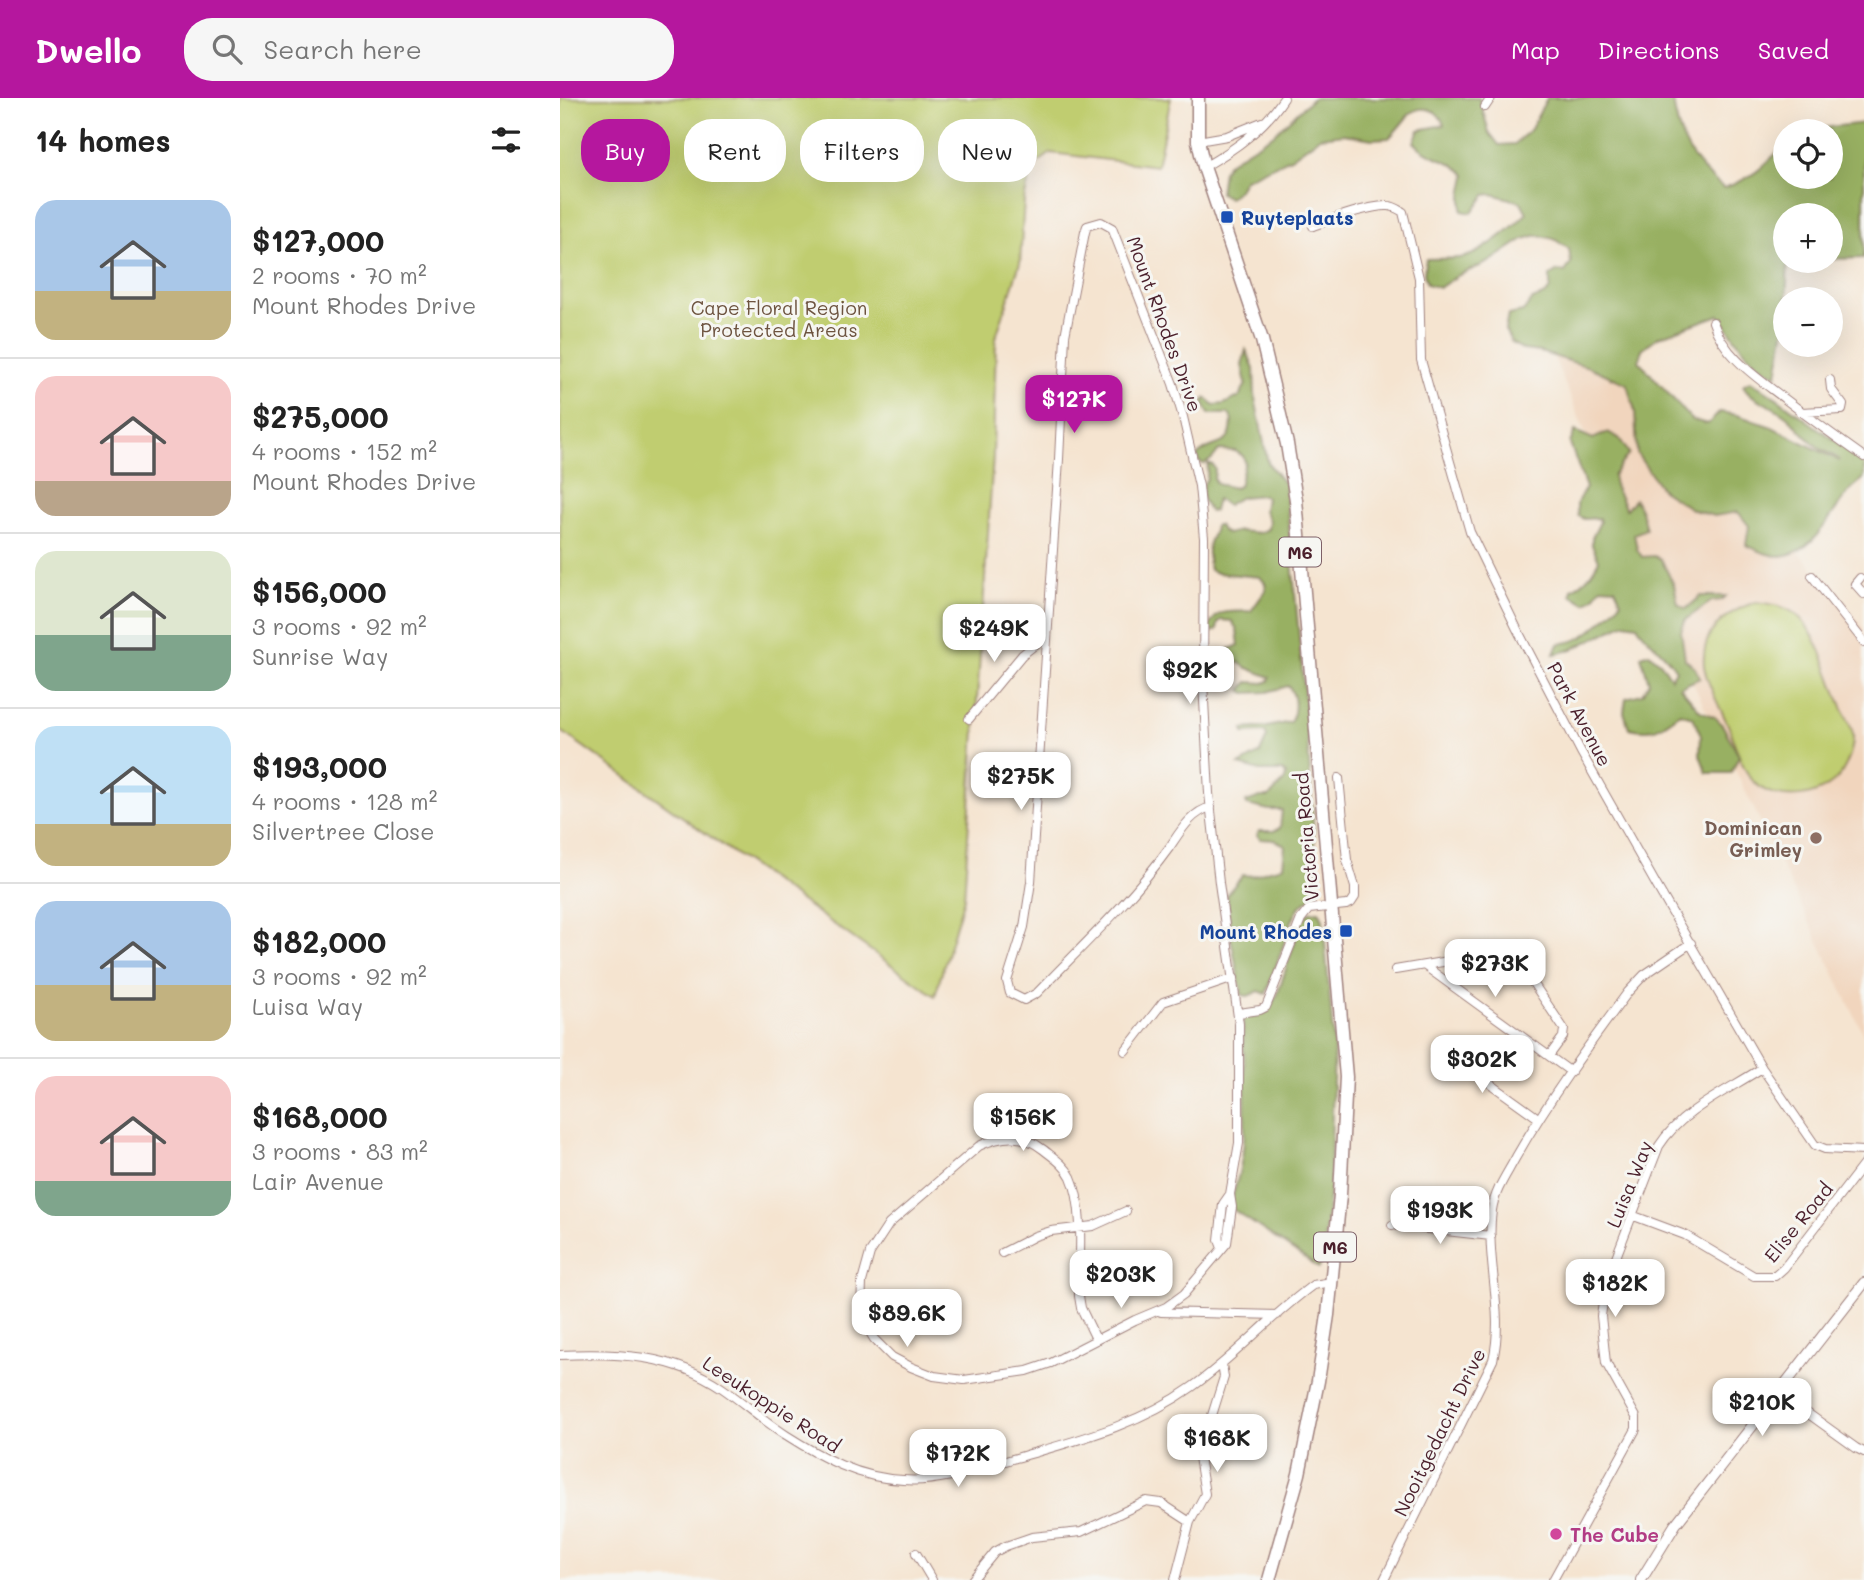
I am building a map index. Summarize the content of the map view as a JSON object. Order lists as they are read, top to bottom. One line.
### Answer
{"streets":{"main road":["M6","Victoria Road"],"street":["Mount Rhodes Drive","Park Avenue","Luisa Way","Elise Road","Leeukoppie Road","Nooitgedacht Drive"]},"crossings":[["Park Avenue","Luisa Way"],["Park Avenue","Nooitgedacht Drive"],["Victoria Road","Leeukoppie Road"],["Luisa Way","Elise Road"]],"parks":["Cape Floral Region Protected Areas"],"places":{"transit":["Ruyteplaats","Mount Rhodes"],"other":["Dominican Grimley","The Cube"]},"page":{"header":"Dwello","search":"Search here","nav":["Map","Directions","Saved"],"heading":"14 homes","map_buttons":["+","−"],"chip":["Buy","Rent","Filters","New"],"list":[{"name":"$127,000","note":"2 rooms · 70 m² · Mount Rhodes Drive"},{"name":"$275,000","note":"4 rooms · 152 m² · Mount Rhodes Drive"},{"name":"$156,000","note":"3 rooms · 92 m² · Sunrise Way"},{"name":"$193,000","note":"4 rooms · 128 m² · Silvertree Close"},{"name":"$182,000","note":"3 rooms · 92 m² · Luisa Way"},{"name":"$168,000","note":"3 rooms · 83 m² · Lair Avenue"}],"price":["$127K","$249K","$92K","$275K","$273K","$302K","$156K","$193K","$203K","$182K","$89.6K","$210K","$168K","$172K"]}}
